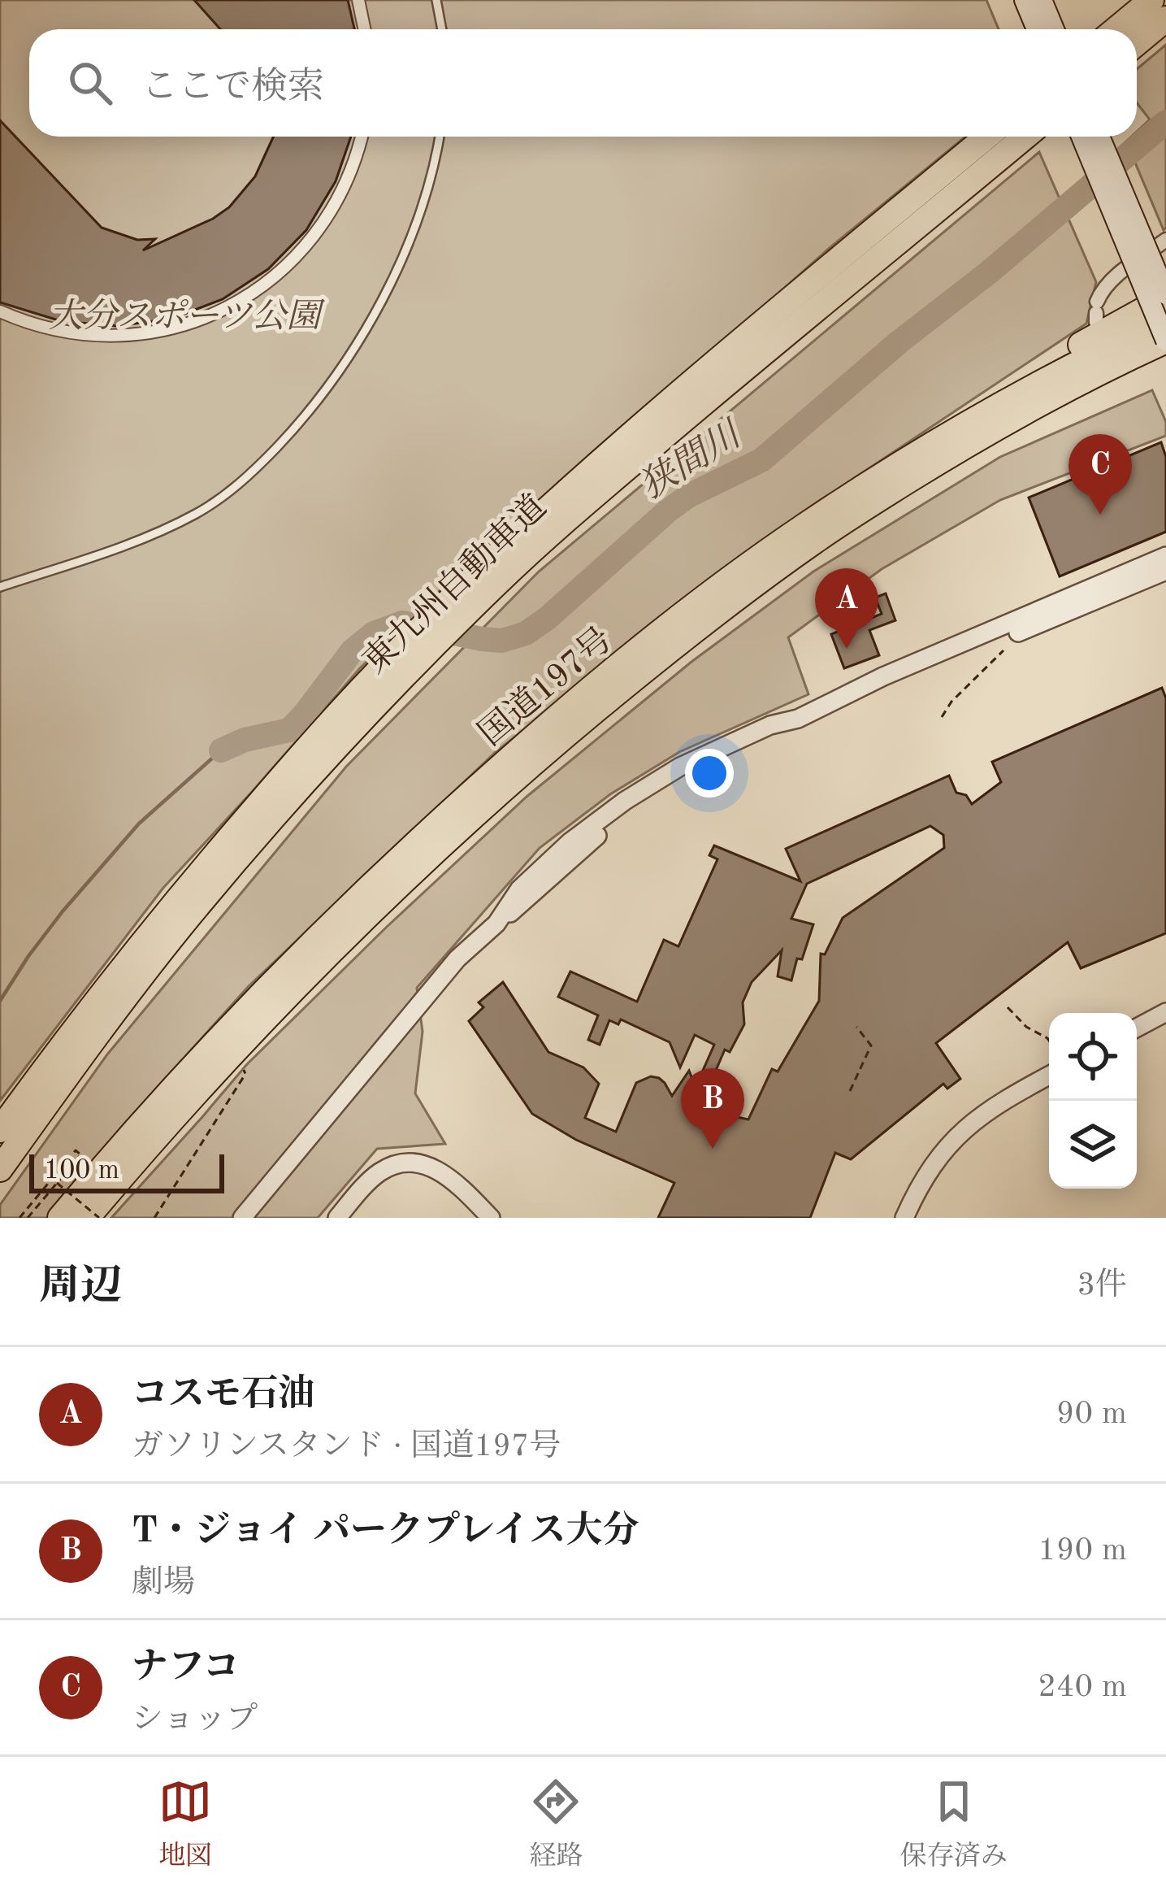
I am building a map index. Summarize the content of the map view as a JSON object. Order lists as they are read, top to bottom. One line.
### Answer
{"streets":{"highway":["東九州自動車道","国道197号"]},"water":["狭間川"],"parks":["大分スポーツ公園"],"scale_bar":"100 m","page":{"search":"ここで検索","pins":["C","A","B"],"scale":"100 m","heading":["周辺","3件"],"list":[{"mark":"A","name":"コスモ石油","note":"ガソリンスタンド · 国道197号","value":"90 m"},{"mark":"B","name":"T・ジョイ パークプレイス大分","note":"劇場","value":"190 m"},{"mark":"C","name":"ナフコ","note":"ショップ","value":"240 m"}],"nav":["地図","経路","保存済み"]}}
